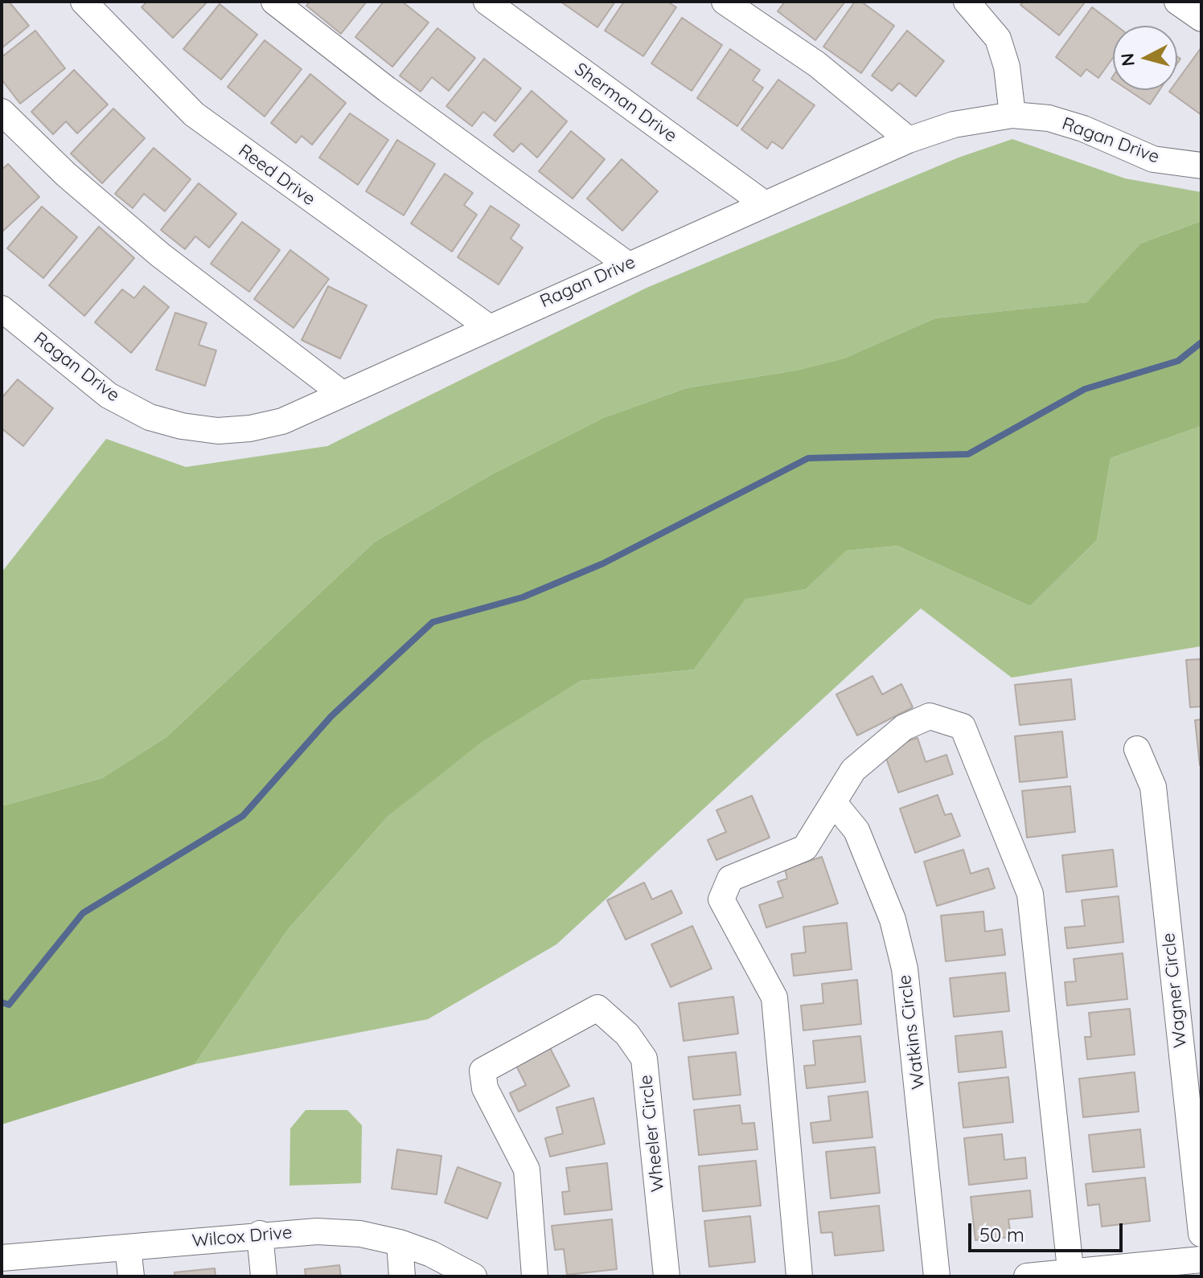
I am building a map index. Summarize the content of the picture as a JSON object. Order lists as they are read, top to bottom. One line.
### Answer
{"streets":{"street":["Sherman Drive","Ragan Drive","Reed Drive","Wagner Circle","Watkins Circle","Wheeler Circle","Wilcox Drive"]},"crossings":[["Sherman Drive","Ragan Drive"],["Ragan Drive","Reed Drive"]],"scale_bar":"50 m","north":"left"}
